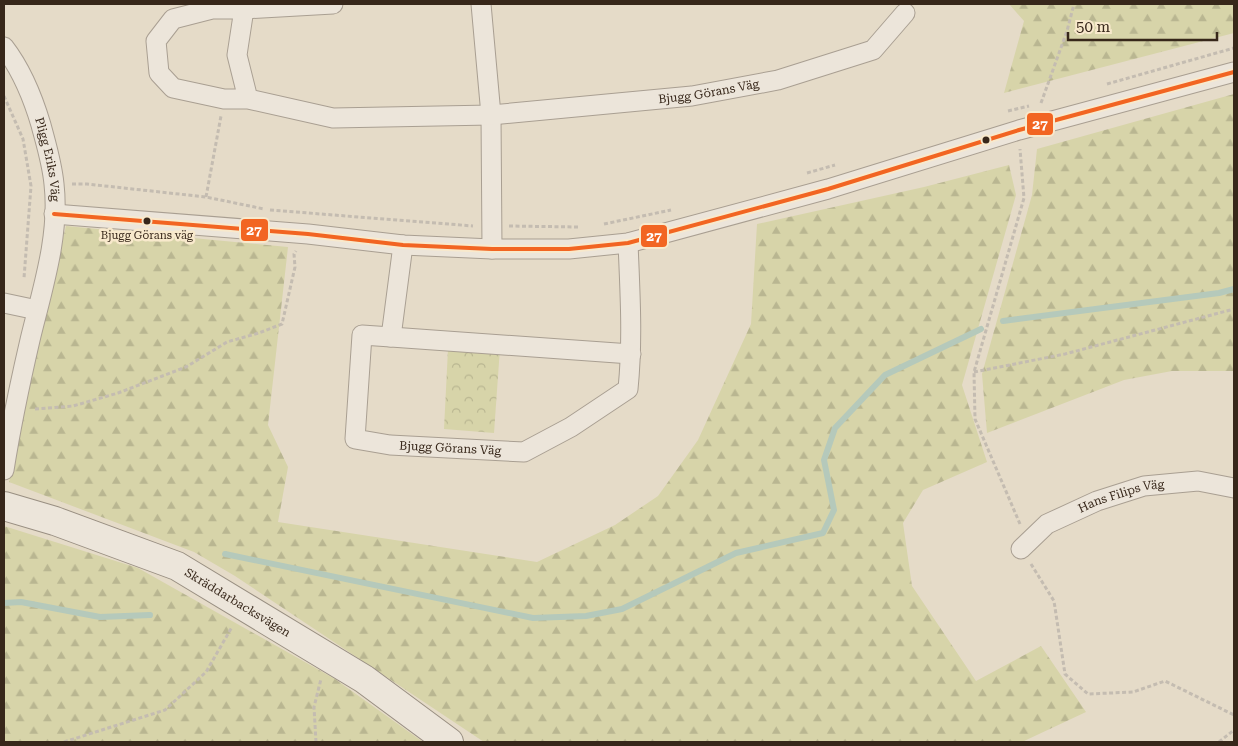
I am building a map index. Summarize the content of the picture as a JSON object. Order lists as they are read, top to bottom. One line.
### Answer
{"streets":{"street":["Bjugg Görans Väg","Pligg Eriks Väg","Hans Filips Väg","Skräddarbacksvägen"]},"places":["Bjugg Görans väg"],"lines":["transit line 27"],"scale_bar":"50 m"}
